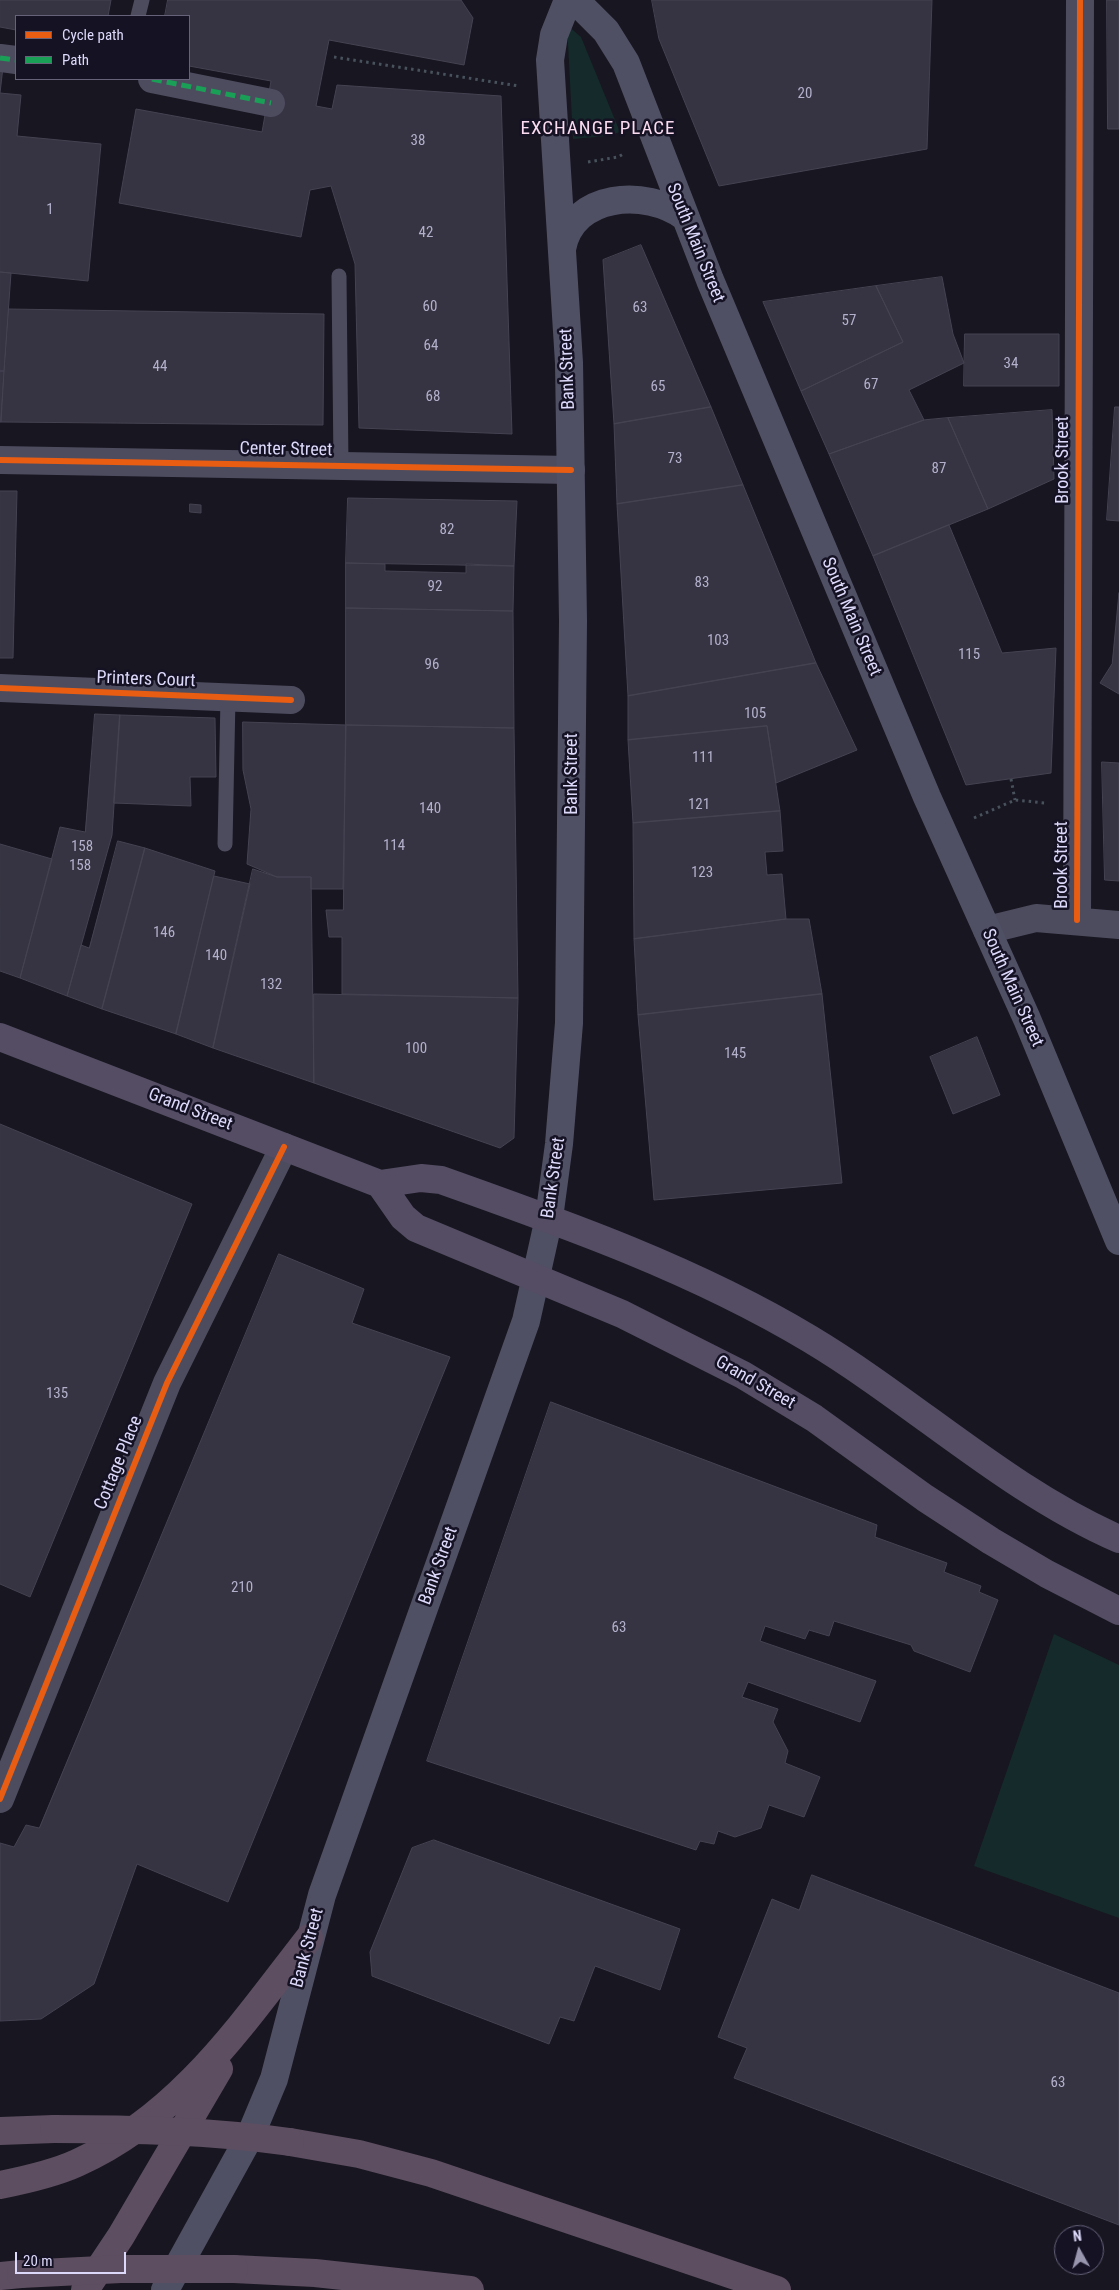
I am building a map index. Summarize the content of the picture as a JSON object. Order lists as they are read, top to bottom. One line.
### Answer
{"streets":{"main road":["South Main Street","Bank Street","Grand Street"],"street":["Center Street","Brook Street","Printers Court","Cottage Place"]},"crossings":[["Bank Street","Center Street"],["Bank Street","Grand Street"],["Grand Street","Cottage Place"]],"districts":["EXCHANGE PLACE"],"house_numbers":["20","38","1","42","60","63","57","64","34","44","67","65","68","73","87","82","83","92","103","115","96","105","111","121","140","114","158","158","123","146","140","132","100","145","135","210","63","63"],"legend":["Cycle path","Path"],"scale_bar":"20 m","north":"top"}
